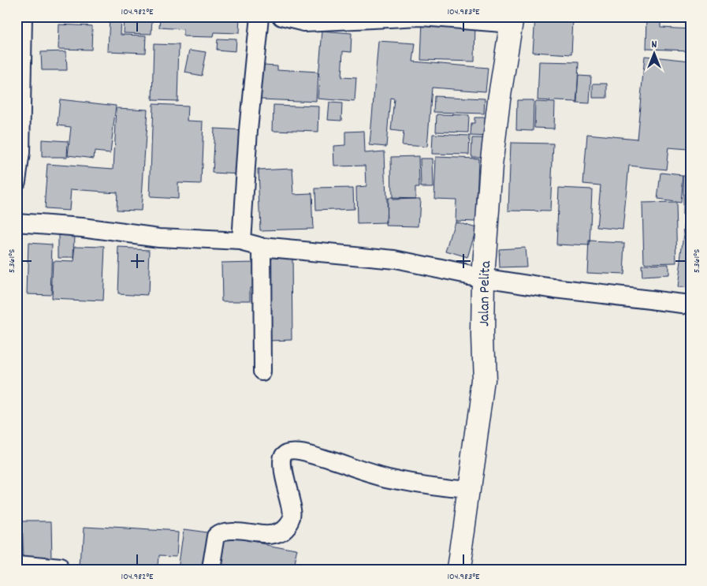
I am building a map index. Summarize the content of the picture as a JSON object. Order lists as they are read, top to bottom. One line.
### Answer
{"streets":{"street":["Jalan Pelita"]},"north":"top","coordinates":["104.982°E","104.983°E","5.361°S"]}
